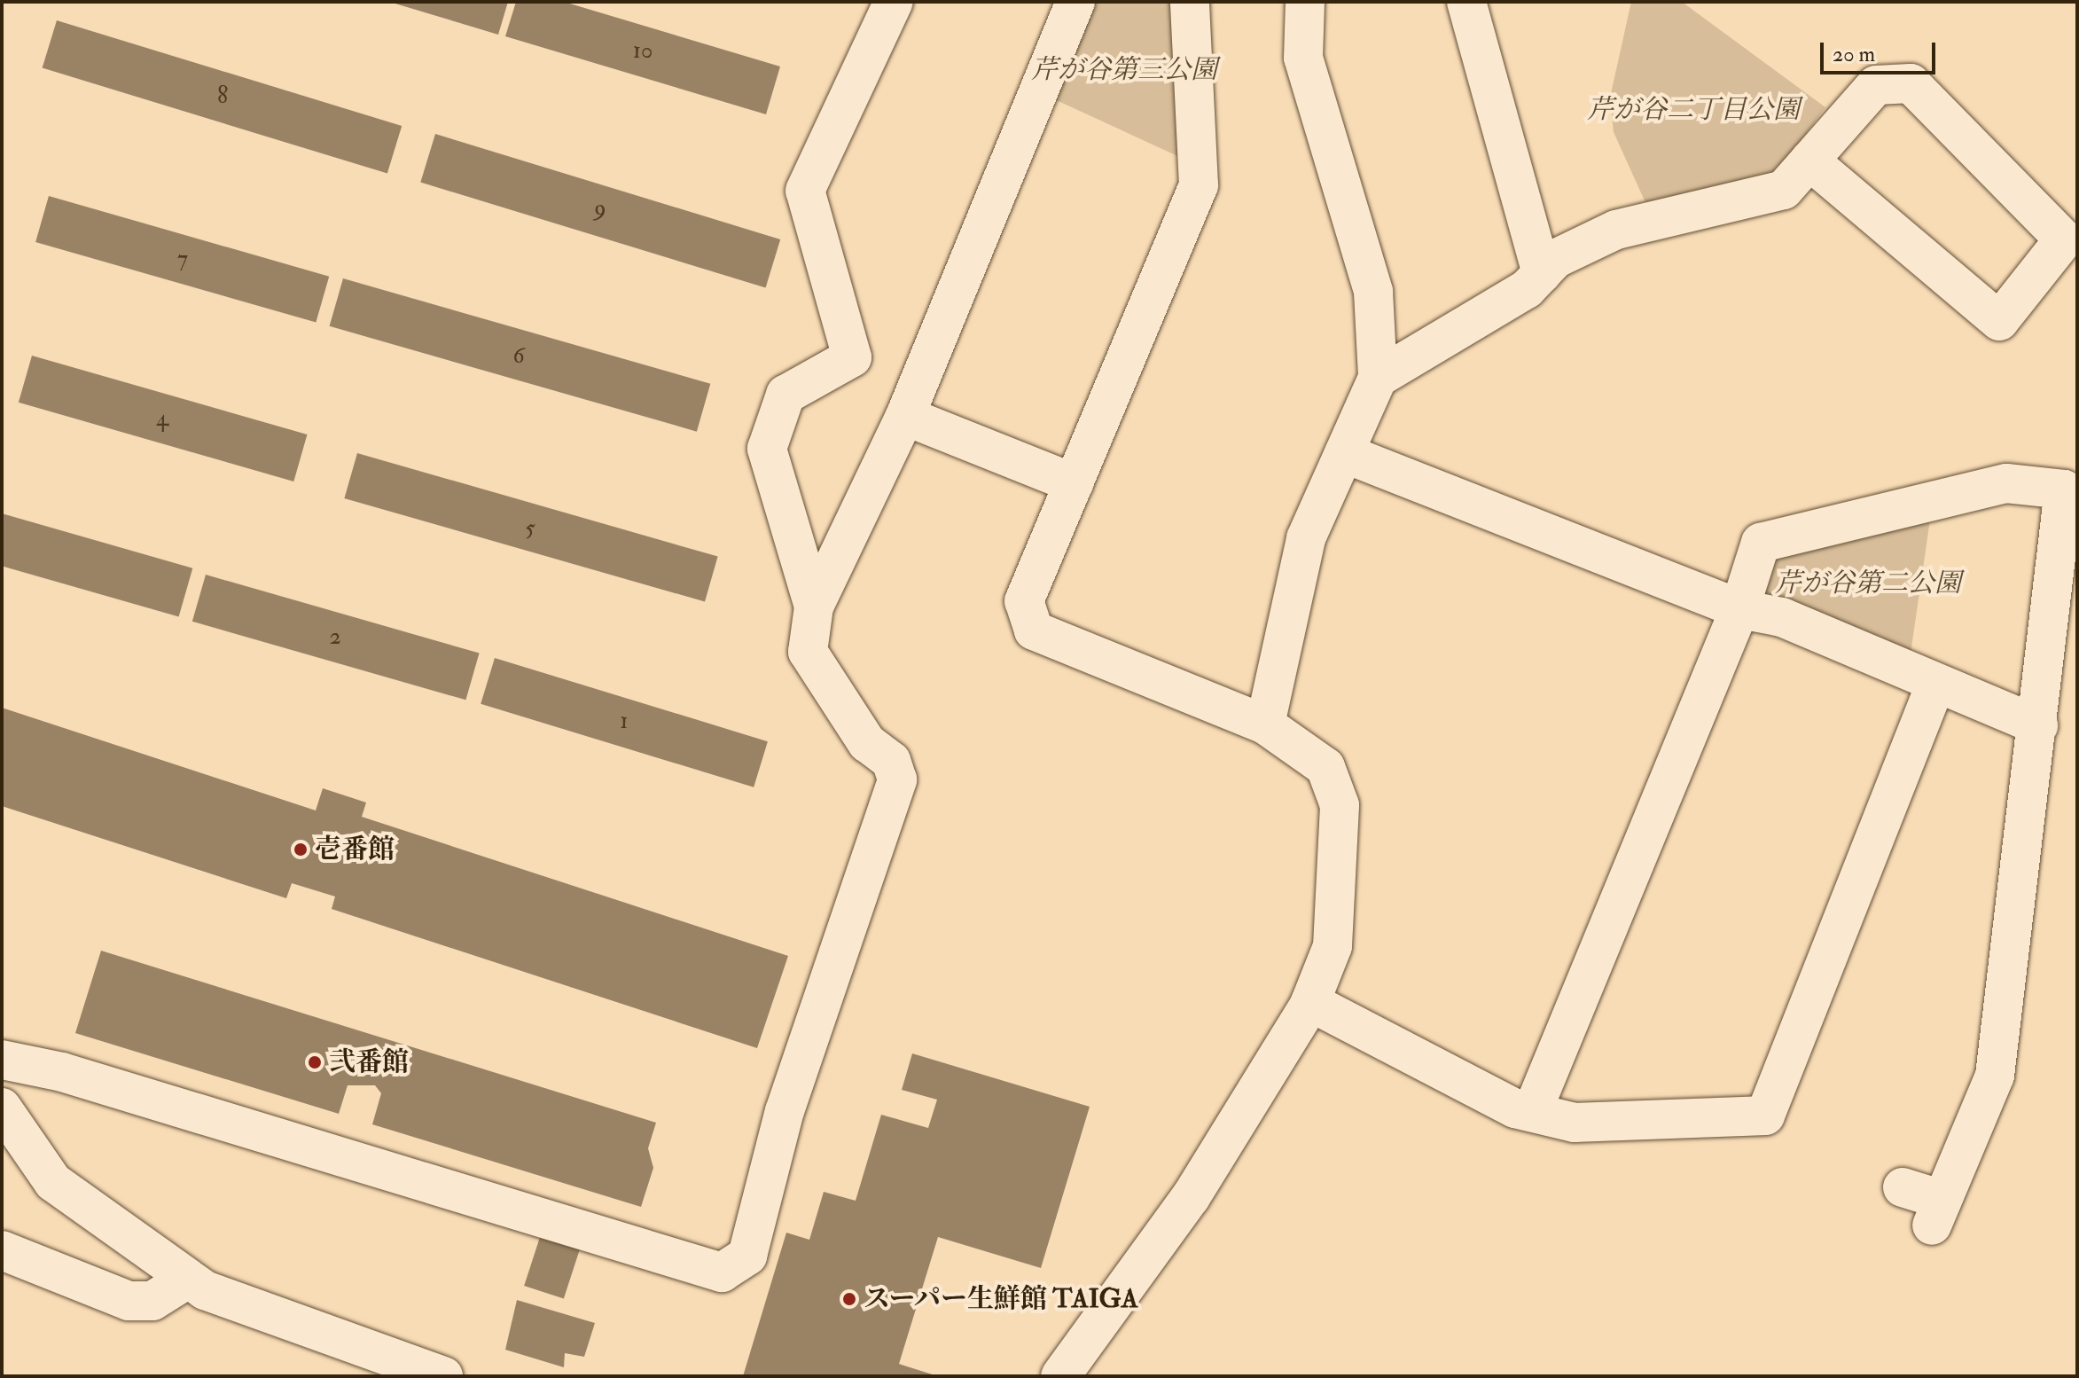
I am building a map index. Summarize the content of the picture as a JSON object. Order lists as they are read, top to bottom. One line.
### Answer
{"parks":["芹が谷第三公園","芹が谷二丁目公園","芹が谷第二公園"],"places":["壱番館","弐番館","スーパー生鮮館 TAIGA"],"house_numbers":["10","8","9","7","6","4","5","2","1"],"scale_bar":"20 m"}
